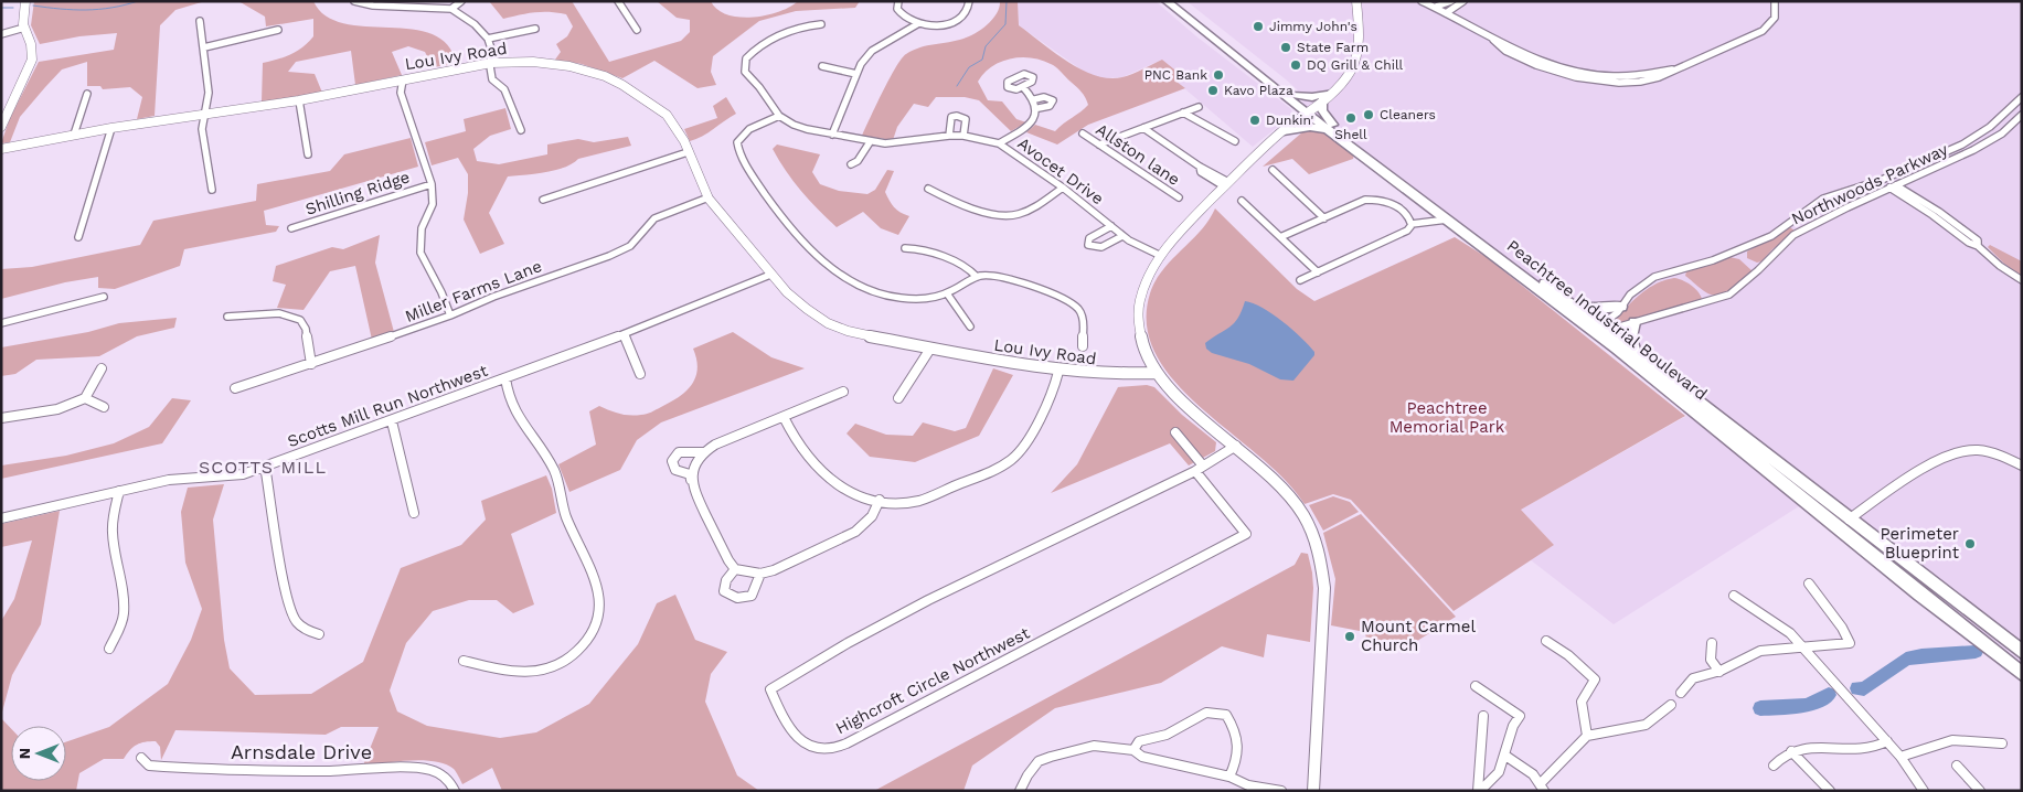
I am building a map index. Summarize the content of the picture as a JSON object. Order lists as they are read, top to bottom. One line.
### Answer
{"streets":{"highway":["Peachtree Industrial Boulevard"],"street":["Lou Ivy Road","Allston lane","Avocet Drive","Northwoods Parkway","Shilling Ridge","Miller Farms Lane","Scotts Mill Run Northwest","Highcroft Circle Northwest","Arnsdale Drive"]},"crossings":[["Lou Ivy Road","Miller Farms Lane"],["Lou Ivy Road","Scotts Mill Run Northwest"]],"districts":["SCOTTS MILL"],"parks":["Peachtree Memorial Park"],"places":["Jimmy John's","State Farm","DQ Grill & Chill","PNC Bank","Kavo Plaza","Cleaners","Shell","Dunkin'","Perimeter Blueprint","Mount Carmel Church"],"north":"left"}
